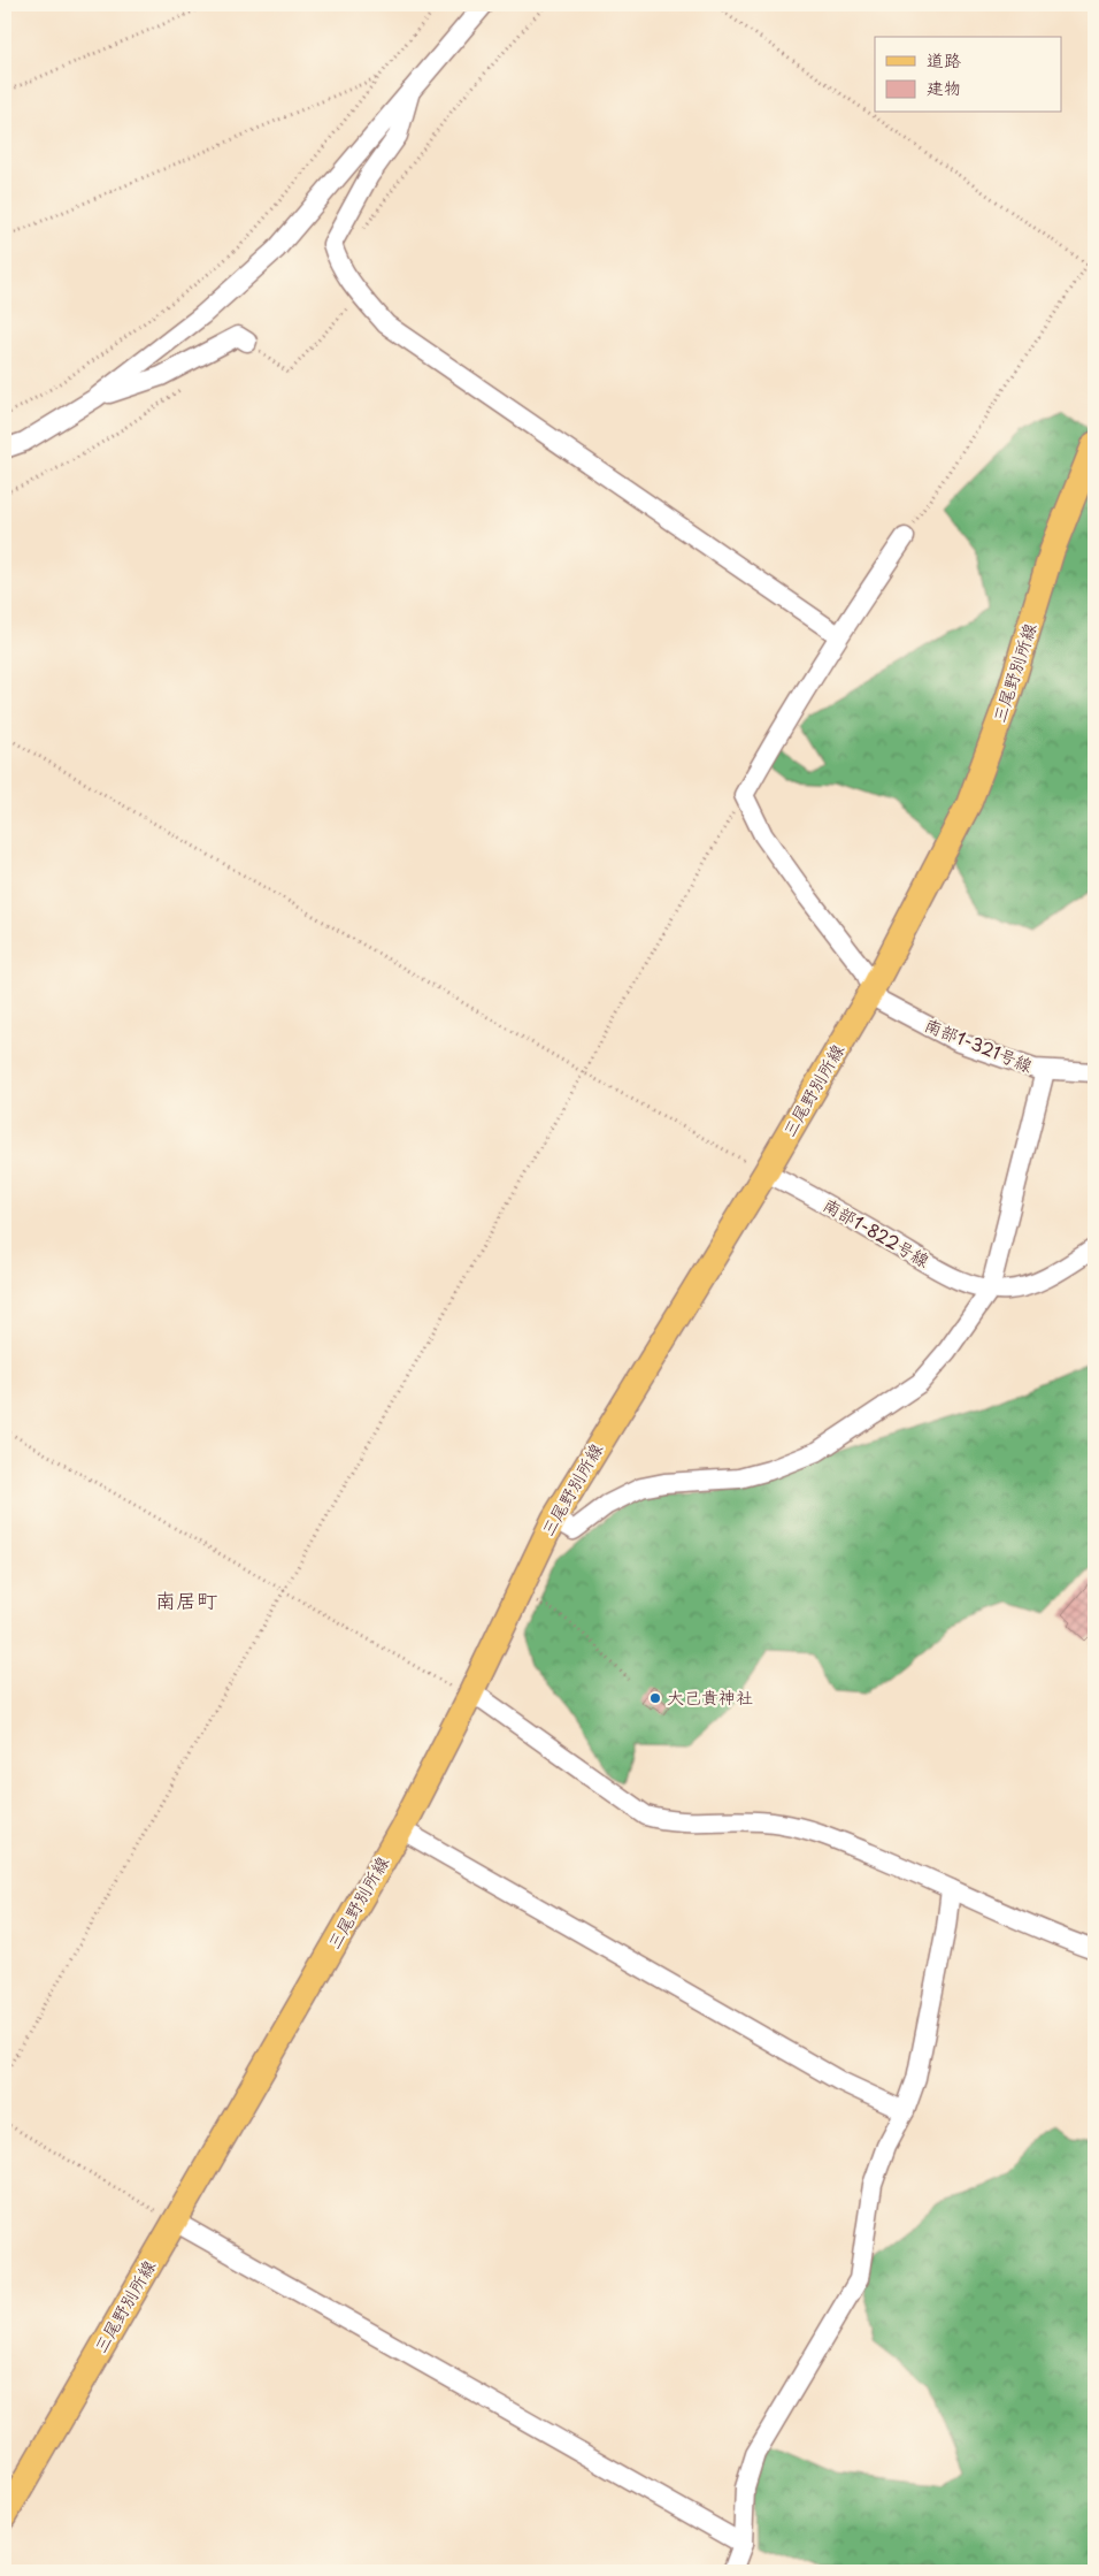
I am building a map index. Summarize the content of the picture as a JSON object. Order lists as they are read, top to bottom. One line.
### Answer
{"streets":{"main road":["三尾野別所線"],"street":["南部1-321号線","南部1-822号線"]},"crossings":[["三尾野別所線","南部1-321号線"],["三尾野別所線","南部1-822号線"]],"districts":["南居町"],"places":["大己貴神社"],"legend":["道路","建物"]}
